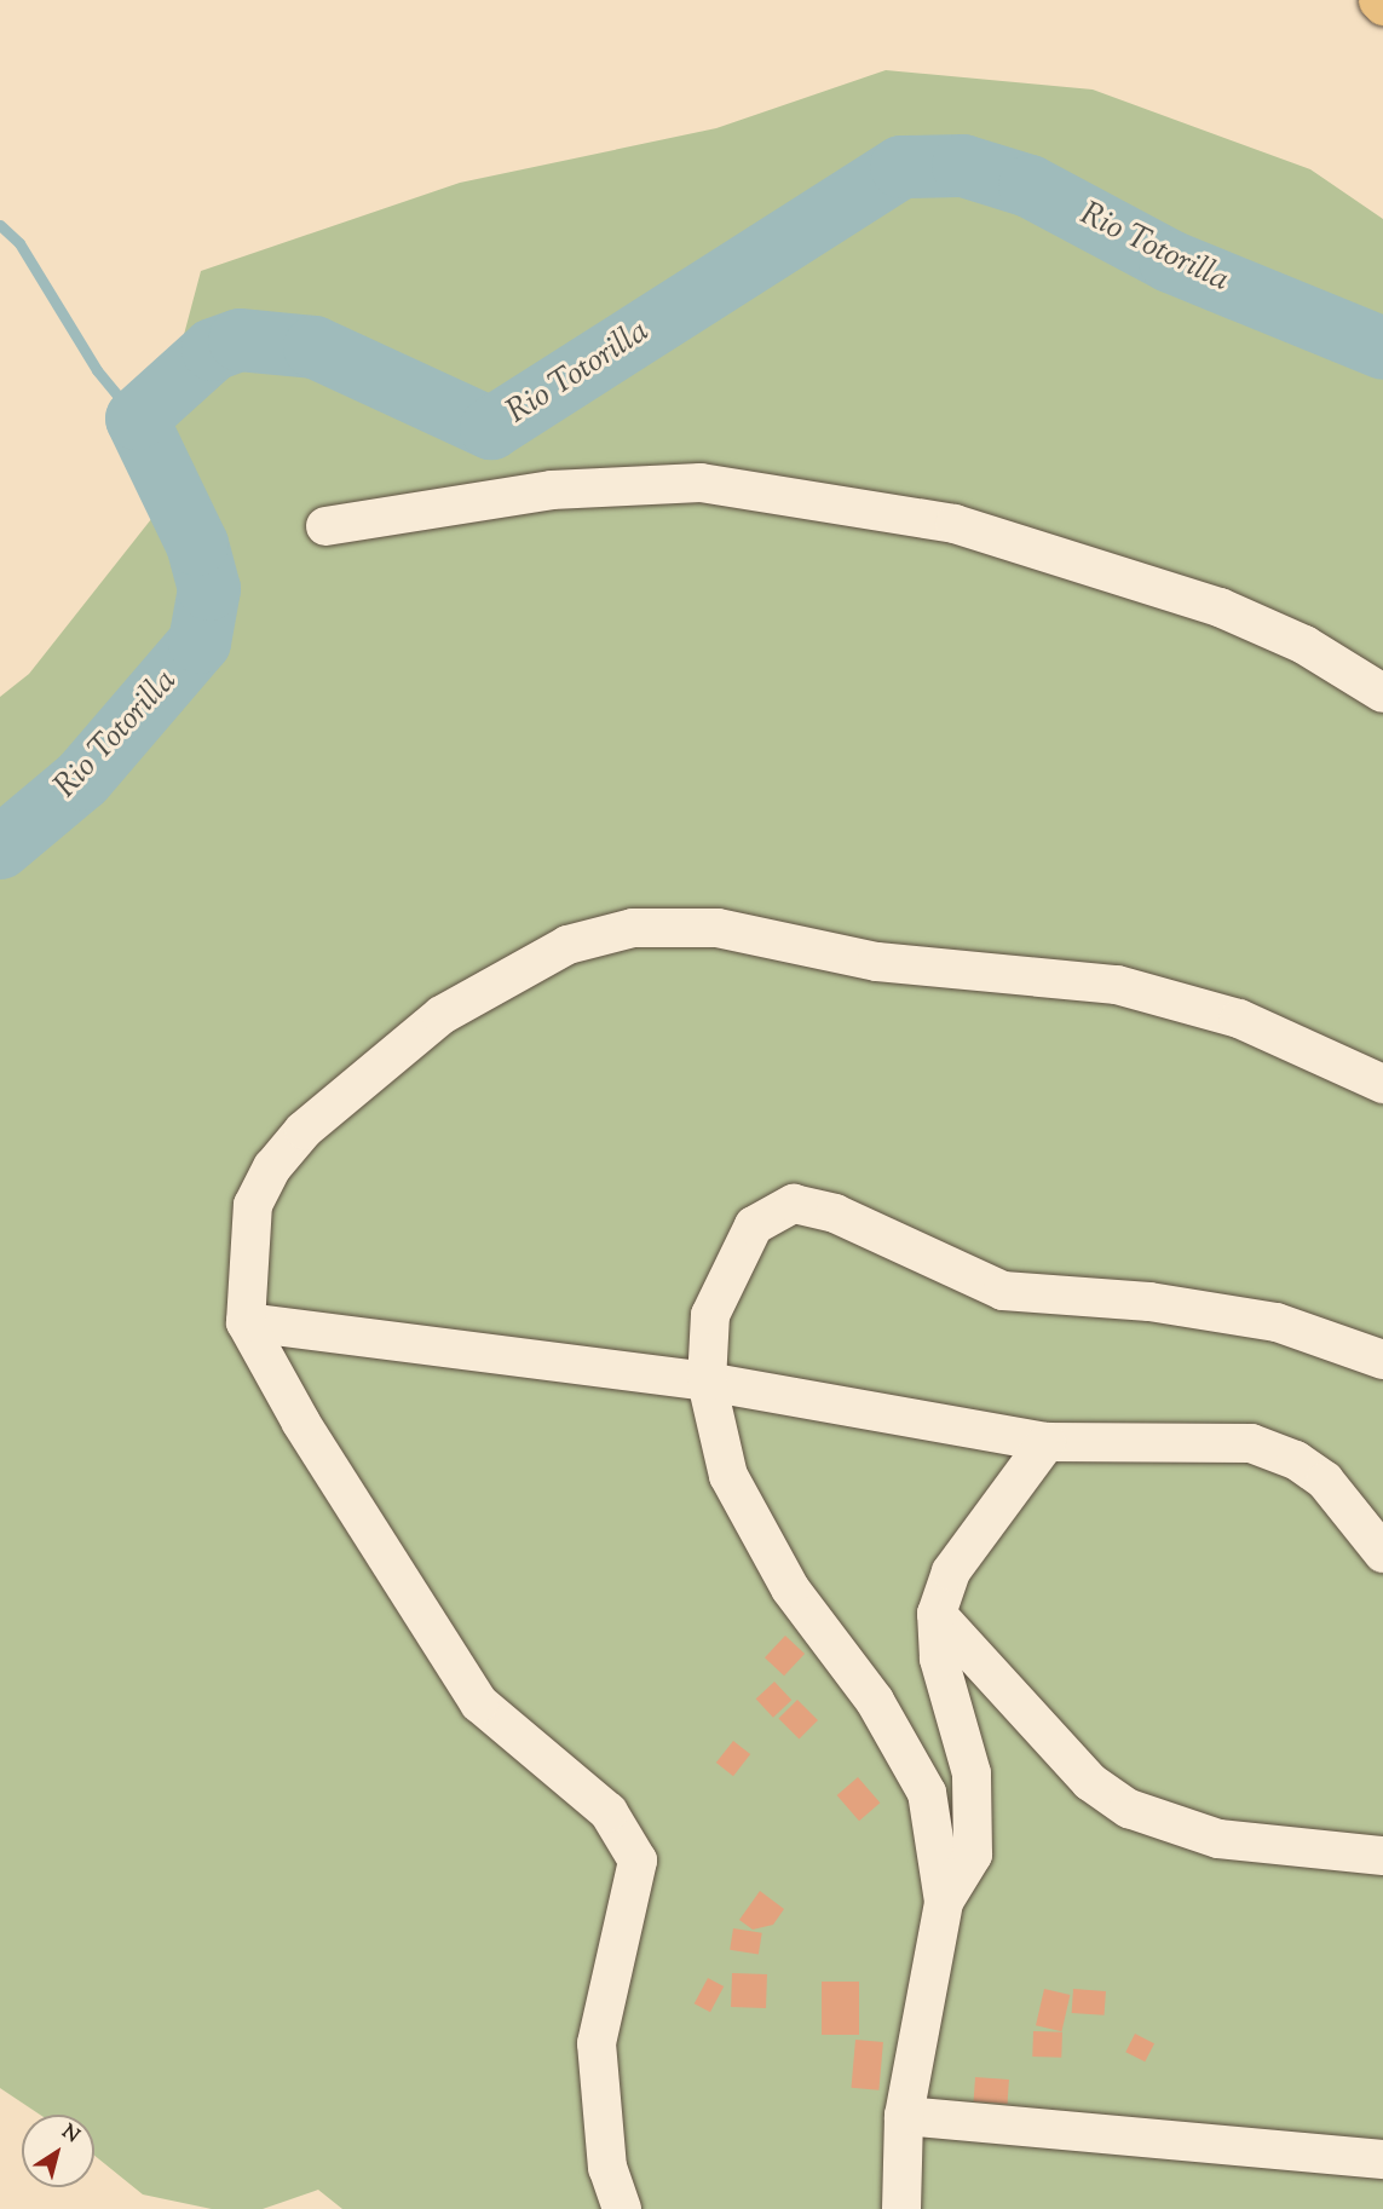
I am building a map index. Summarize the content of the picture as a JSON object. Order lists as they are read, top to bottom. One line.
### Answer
{"water":["Rio Totorilla"],"north":"top right"}
